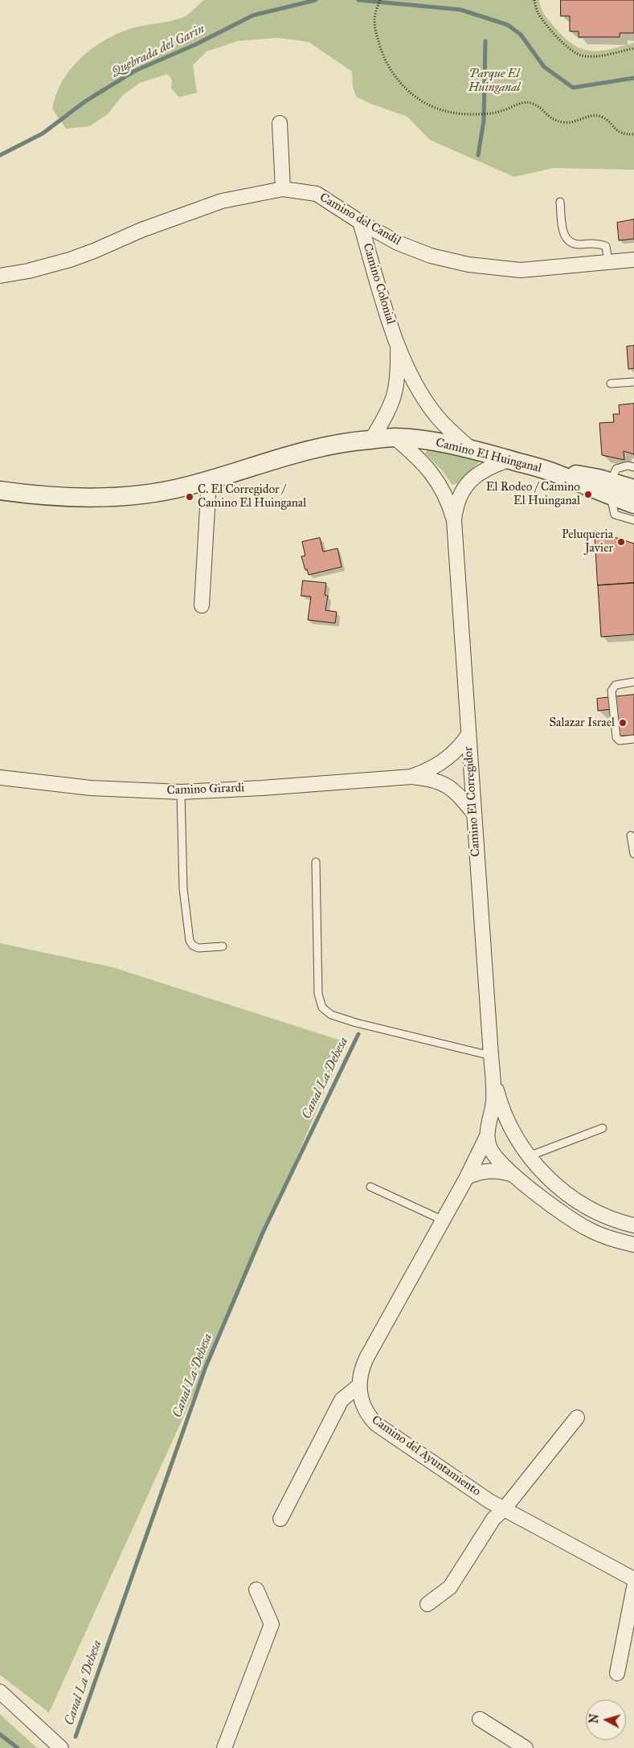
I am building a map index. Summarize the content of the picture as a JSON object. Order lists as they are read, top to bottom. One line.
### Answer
{"streets":{"street":["Camino del Candil","Camino Colonial","Camino El Huinganal","Camino Girardi","Camino El Corregidor","Camino del Ayuntamiento"]},"crossings":[["Camino del Candil","Camino Colonial"],["Camino Colonial","Camino El Huinganal"],["Camino El Huinganal","Camino El Corregidor"],["Camino Girardi","Camino El Corregidor"],["Camino El Corregidor","Camino del Ayuntamiento"]],"water":["Quebrada del Garin","Canal La Dehesa"],"parks":["Parque El Huinganal"],"places":["El Rodeo / Camino El Huinganal","C. El Corregidor / Camino El Huinganal","Peluqueria Javier","Salazar Israel"],"north":"left"}
